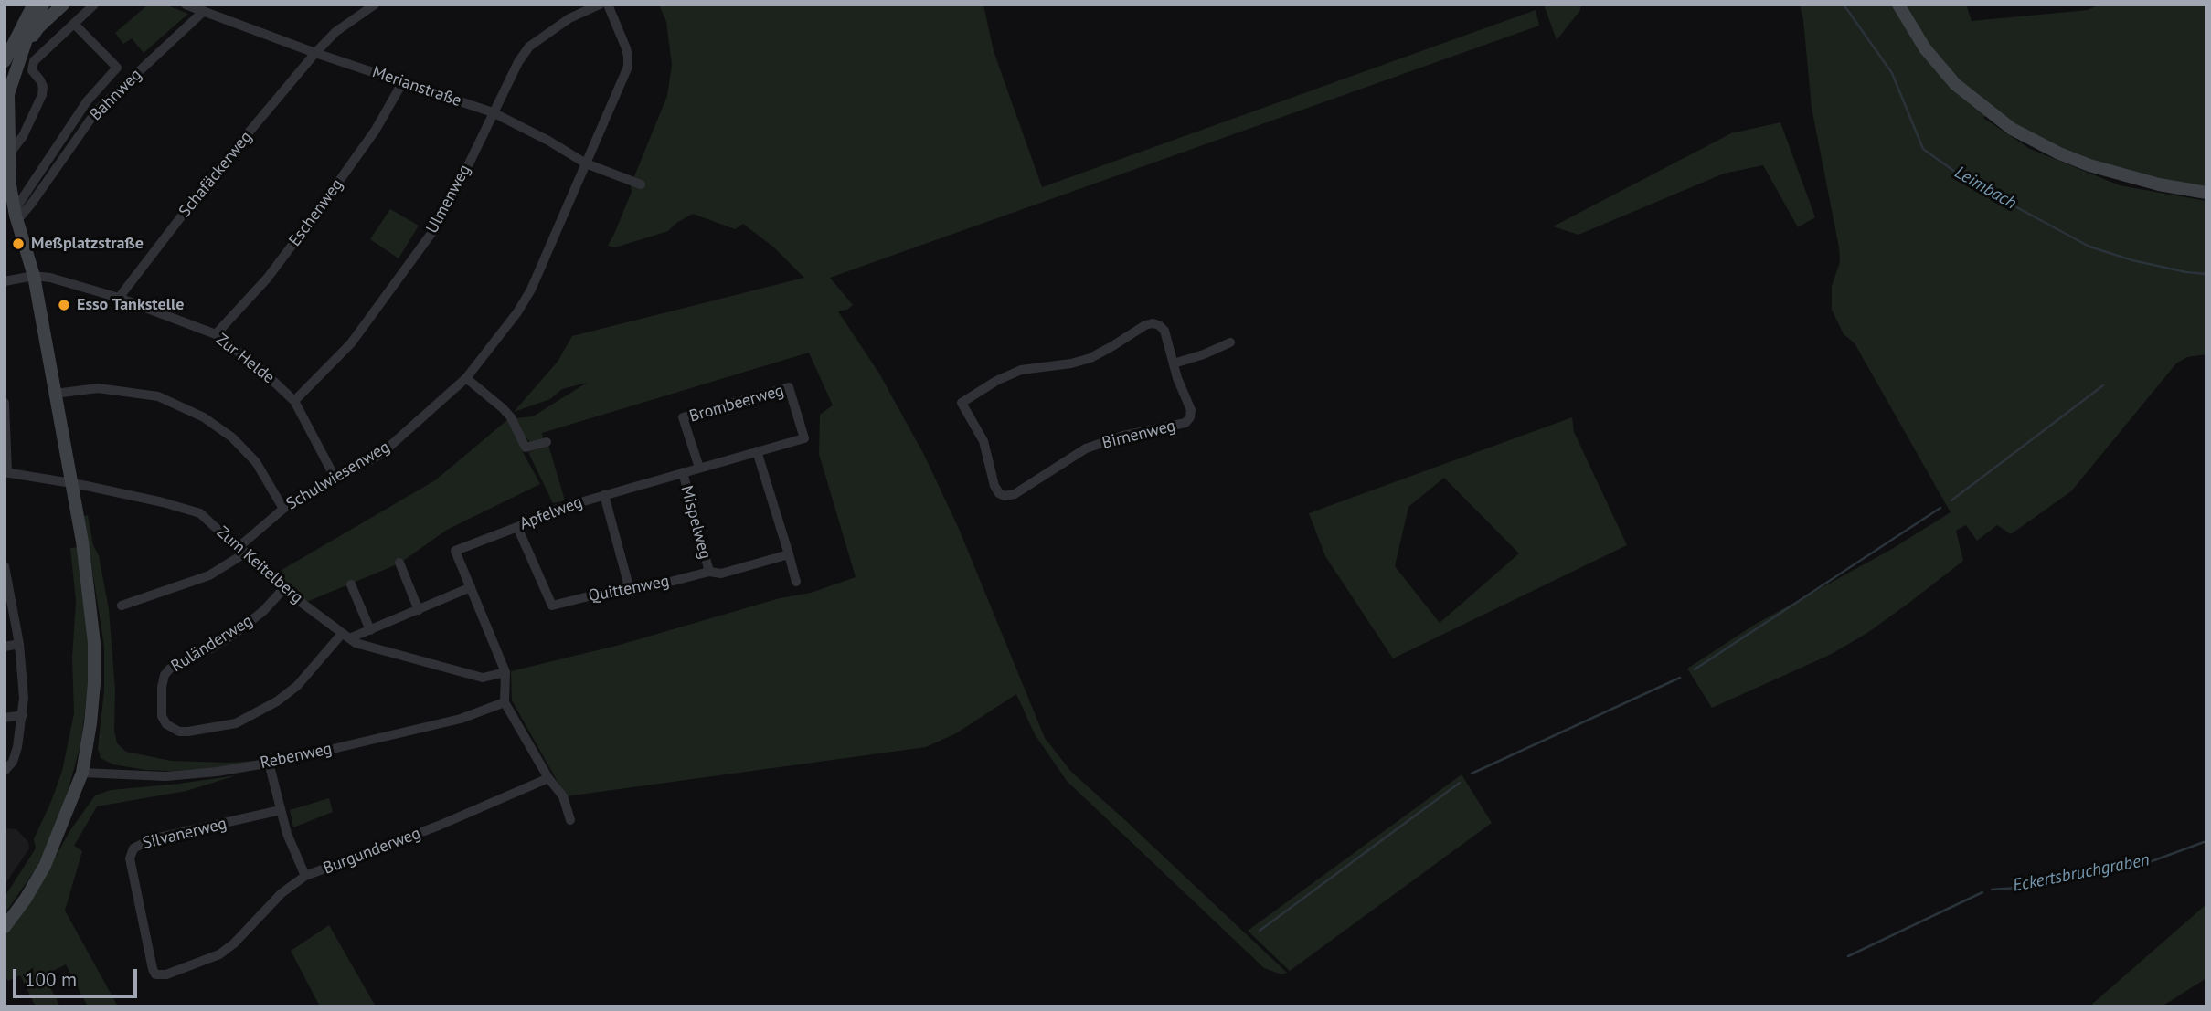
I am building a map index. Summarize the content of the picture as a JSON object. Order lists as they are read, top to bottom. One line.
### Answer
{"streets":{"street":["Merianstraße","Bahnweg","Schafäckerweg","Ulmenweg","Eschenweg","Zur Helde","Brombeerweg","Birnenweg","Schulwiesenweg","Apfelweg","Mispelweg","Zum Keitelberg","Quittenweg","Ruländerweg","Rebenweg","Silvanerweg","Burgunderweg"]},"crossings":[["Merianstraße","Bahnweg"],["Merianstraße","Schafäckerweg"],["Merianstraße","Ulmenweg"],["Merianstraße","Eschenweg"],["Merianstraße","Schulwiesenweg"],["Schafäckerweg","Zur Helde"],["Ulmenweg","Zur Helde"],["Eschenweg","Zur Helde"],["Zur Helde","Schulwiesenweg"],["Brombeerweg","Apfelweg"],["Schulwiesenweg","Zum Keitelberg"],["Apfelweg","Mispelweg"],["Apfelweg","Zum Keitelberg"],["Apfelweg","Quittenweg"],["Apfelweg","Rebenweg"],["Mispelweg","Quittenweg"],["Zum Keitelberg","Ruländerweg"],["Rebenweg","Burgunderweg"],["Silvanerweg","Burgunderweg"]],"water":["Leimbach","Eckertsbruchgraben"],"places":["Meßplatzstraße","Esso Tankstelle"],"scale_bar":"100 m"}
